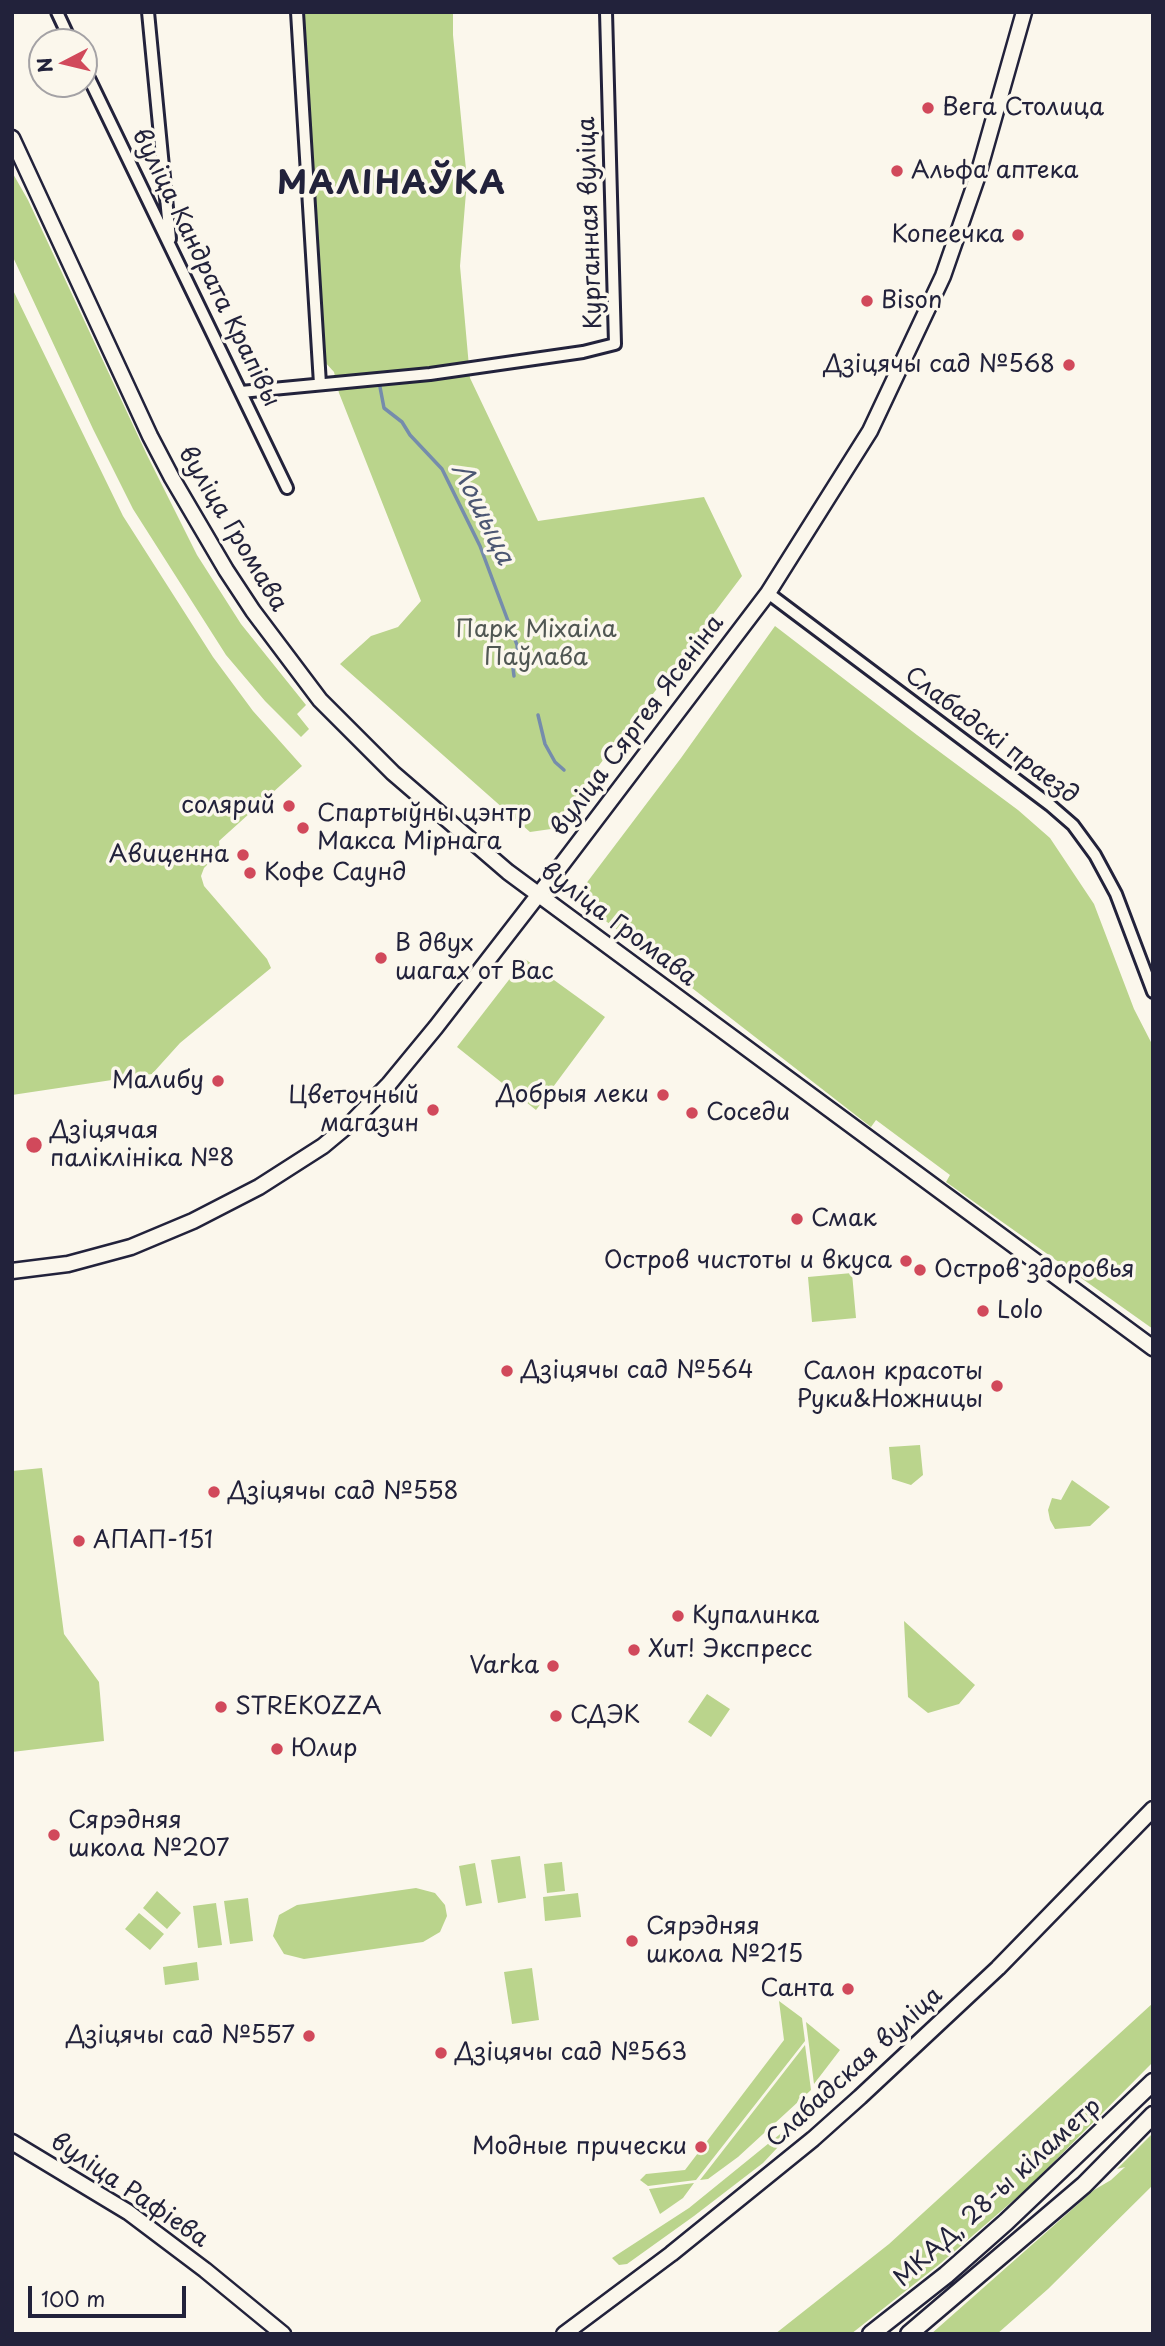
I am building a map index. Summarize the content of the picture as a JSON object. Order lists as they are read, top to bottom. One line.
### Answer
{"streets":{"highway":["МКАД, 28-ы кіламетр"],"main road":["вуліца Громава","вуліца Сяргея Ясеніна","Слабадская вуліца","вуліца Рафіева"],"street":["Курганная вуліца","вуліца Кандрата Крапівы","Слабадскі праезд"]},"crossings":[["Курганная вуліца","вуліца Кандрата Крапівы"],["вуліца Громава","вуліца Сяргея Ясеніна"],["вуліца Сяргея Ясеніна","Слабадскі праезд"]],"districts":["МАЛІНАЎКА"],"water":["Лошыца"],"parks":["Парк Міхаіла Паўлава"],"places":["Вега Столица","Альфа аптека","Копеечка","Bison","Дзіцячы сад №568","солярий","Спартыўны цэнтр Макса Мірнага","Авиценна","Кофе Саунд","В двух шагах от Вас","Малибу","Добрыя леки","Цветочный магазин","Соседи","Дзіцячая паліклініка №8","Смак","Остров чистоты и вкуса","Остров здоровья","Lolo","Дзіцячы сад №564","Салон красоты Руки&Ножницы","Дзіцячы сад №558","АПАП-151","Купалинка","Хит! Экспресс","Varka","STREKOZZA","СДЭК","Юлир","Сярэдняя школа №207","Сярэдняя школа №215","Санта","Дзіцячы сад №557","Дзіцячы сад №563","Модные прически"],"scale_bar":"100 m","north":"left"}
